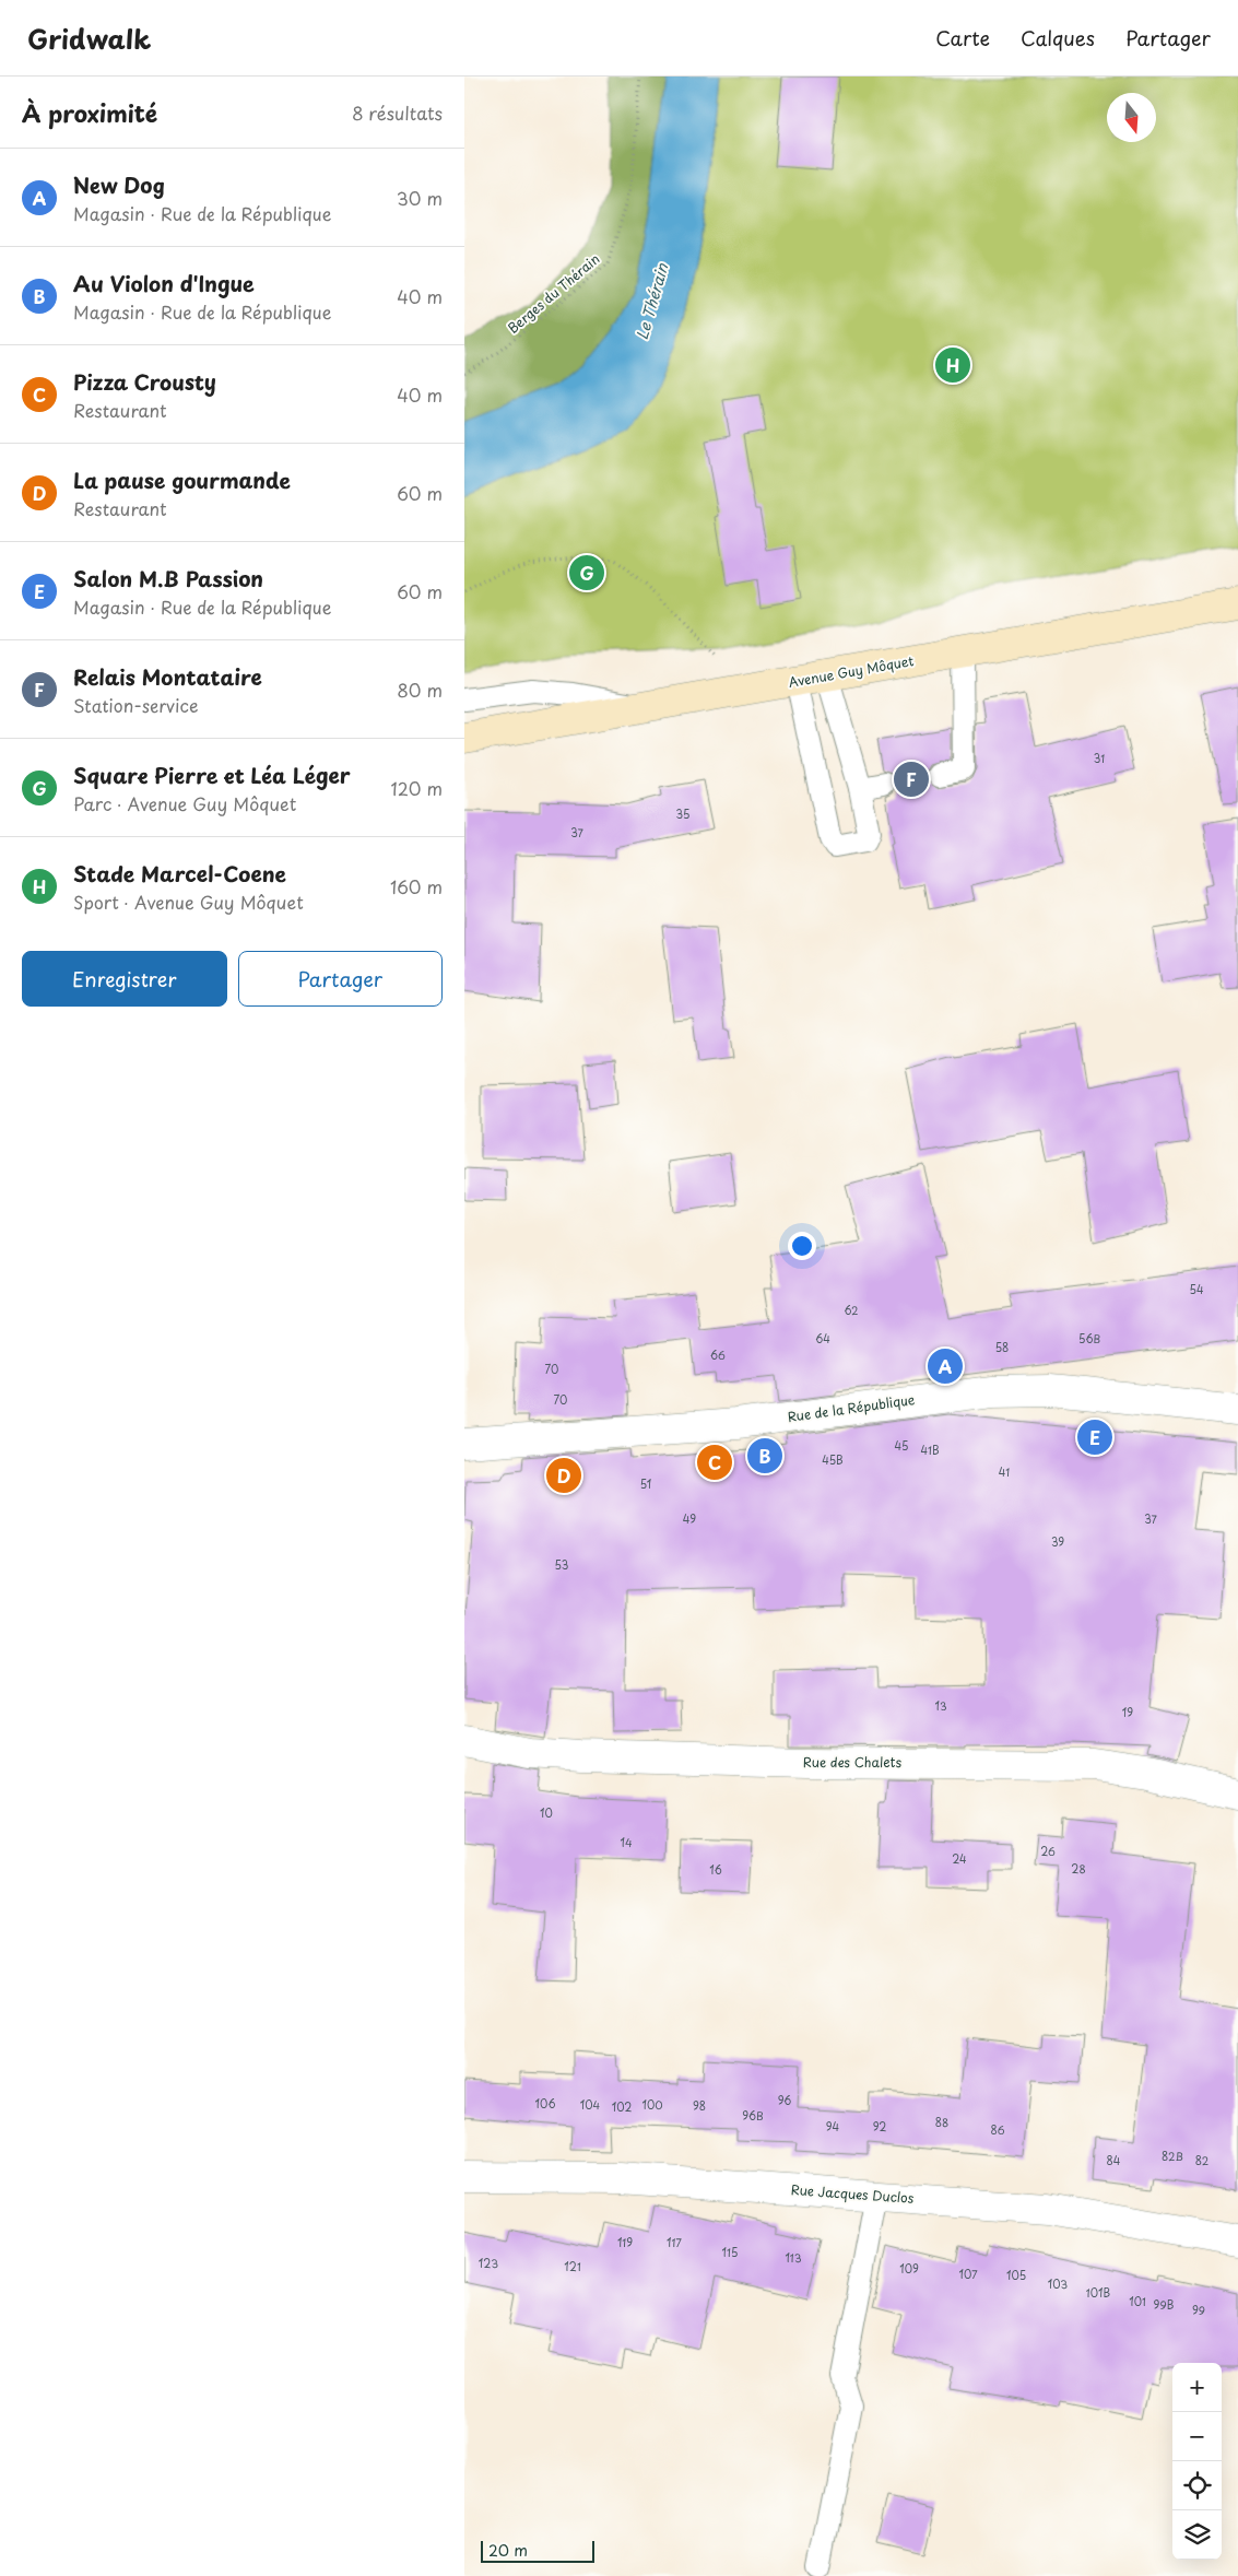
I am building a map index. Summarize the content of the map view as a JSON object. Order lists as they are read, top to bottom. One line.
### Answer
{"streets":{"main road":["Avenue Guy Môquet"],"street":["Rue de la République","Rue des Chalets","Rue Jacques Duclos"],"path":["Berges du Thérain"]},"water":["Le Thérain"],"house_numbers":["31","35","37","54","62","64","56B","58","66","70","70","45","41B","45B","41","51","49","37","39","53","13","19","10","14","26","24","28","16","96","106","104","100","98","102","96B","88","94","92","86","82B","84","82","119","117","115","113","123","121","109","107","105","103","101B","101","99B","99"],"scale_bar":"20 m","north":"bottom","page":{"header":"Gridwalk","nav":["Carte","Calques","Partager"],"heading":["À proximité","8 résultats"],"list":[{"mark":"A","name":"New Dog","note":"Magasin · Rue de la République","value":"30 m"},{"mark":"B","name":"Au Violon d'Ingue","note":"Magasin · Rue de la République","value":"40 m"},{"mark":"C","name":"Pizza Crousty","note":"Restaurant","value":"40 m"},{"mark":"D","name":"La pause gourmande","note":"Restaurant","value":"60 m"},{"mark":"E","name":"Salon M.B Passion","note":"Magasin · Rue de la République","value":"60 m"},{"mark":"F","name":"Relais Montataire","note":"Station-service","value":"80 m"},{"mark":"G","name":"Square Pierre et Léa Léger","note":"Parc · Avenue Guy Môquet","value":"120 m"},{"mark":"H","name":"Stade Marcel-Coene","note":"Sport · Avenue Guy Môquet","value":"160 m"}],"pins":["H","G","F","A","E","B","C","D"],"buttons":["Enregistrer","Partager"],"map_buttons":["+","−"],"scale":"20 m"}}
